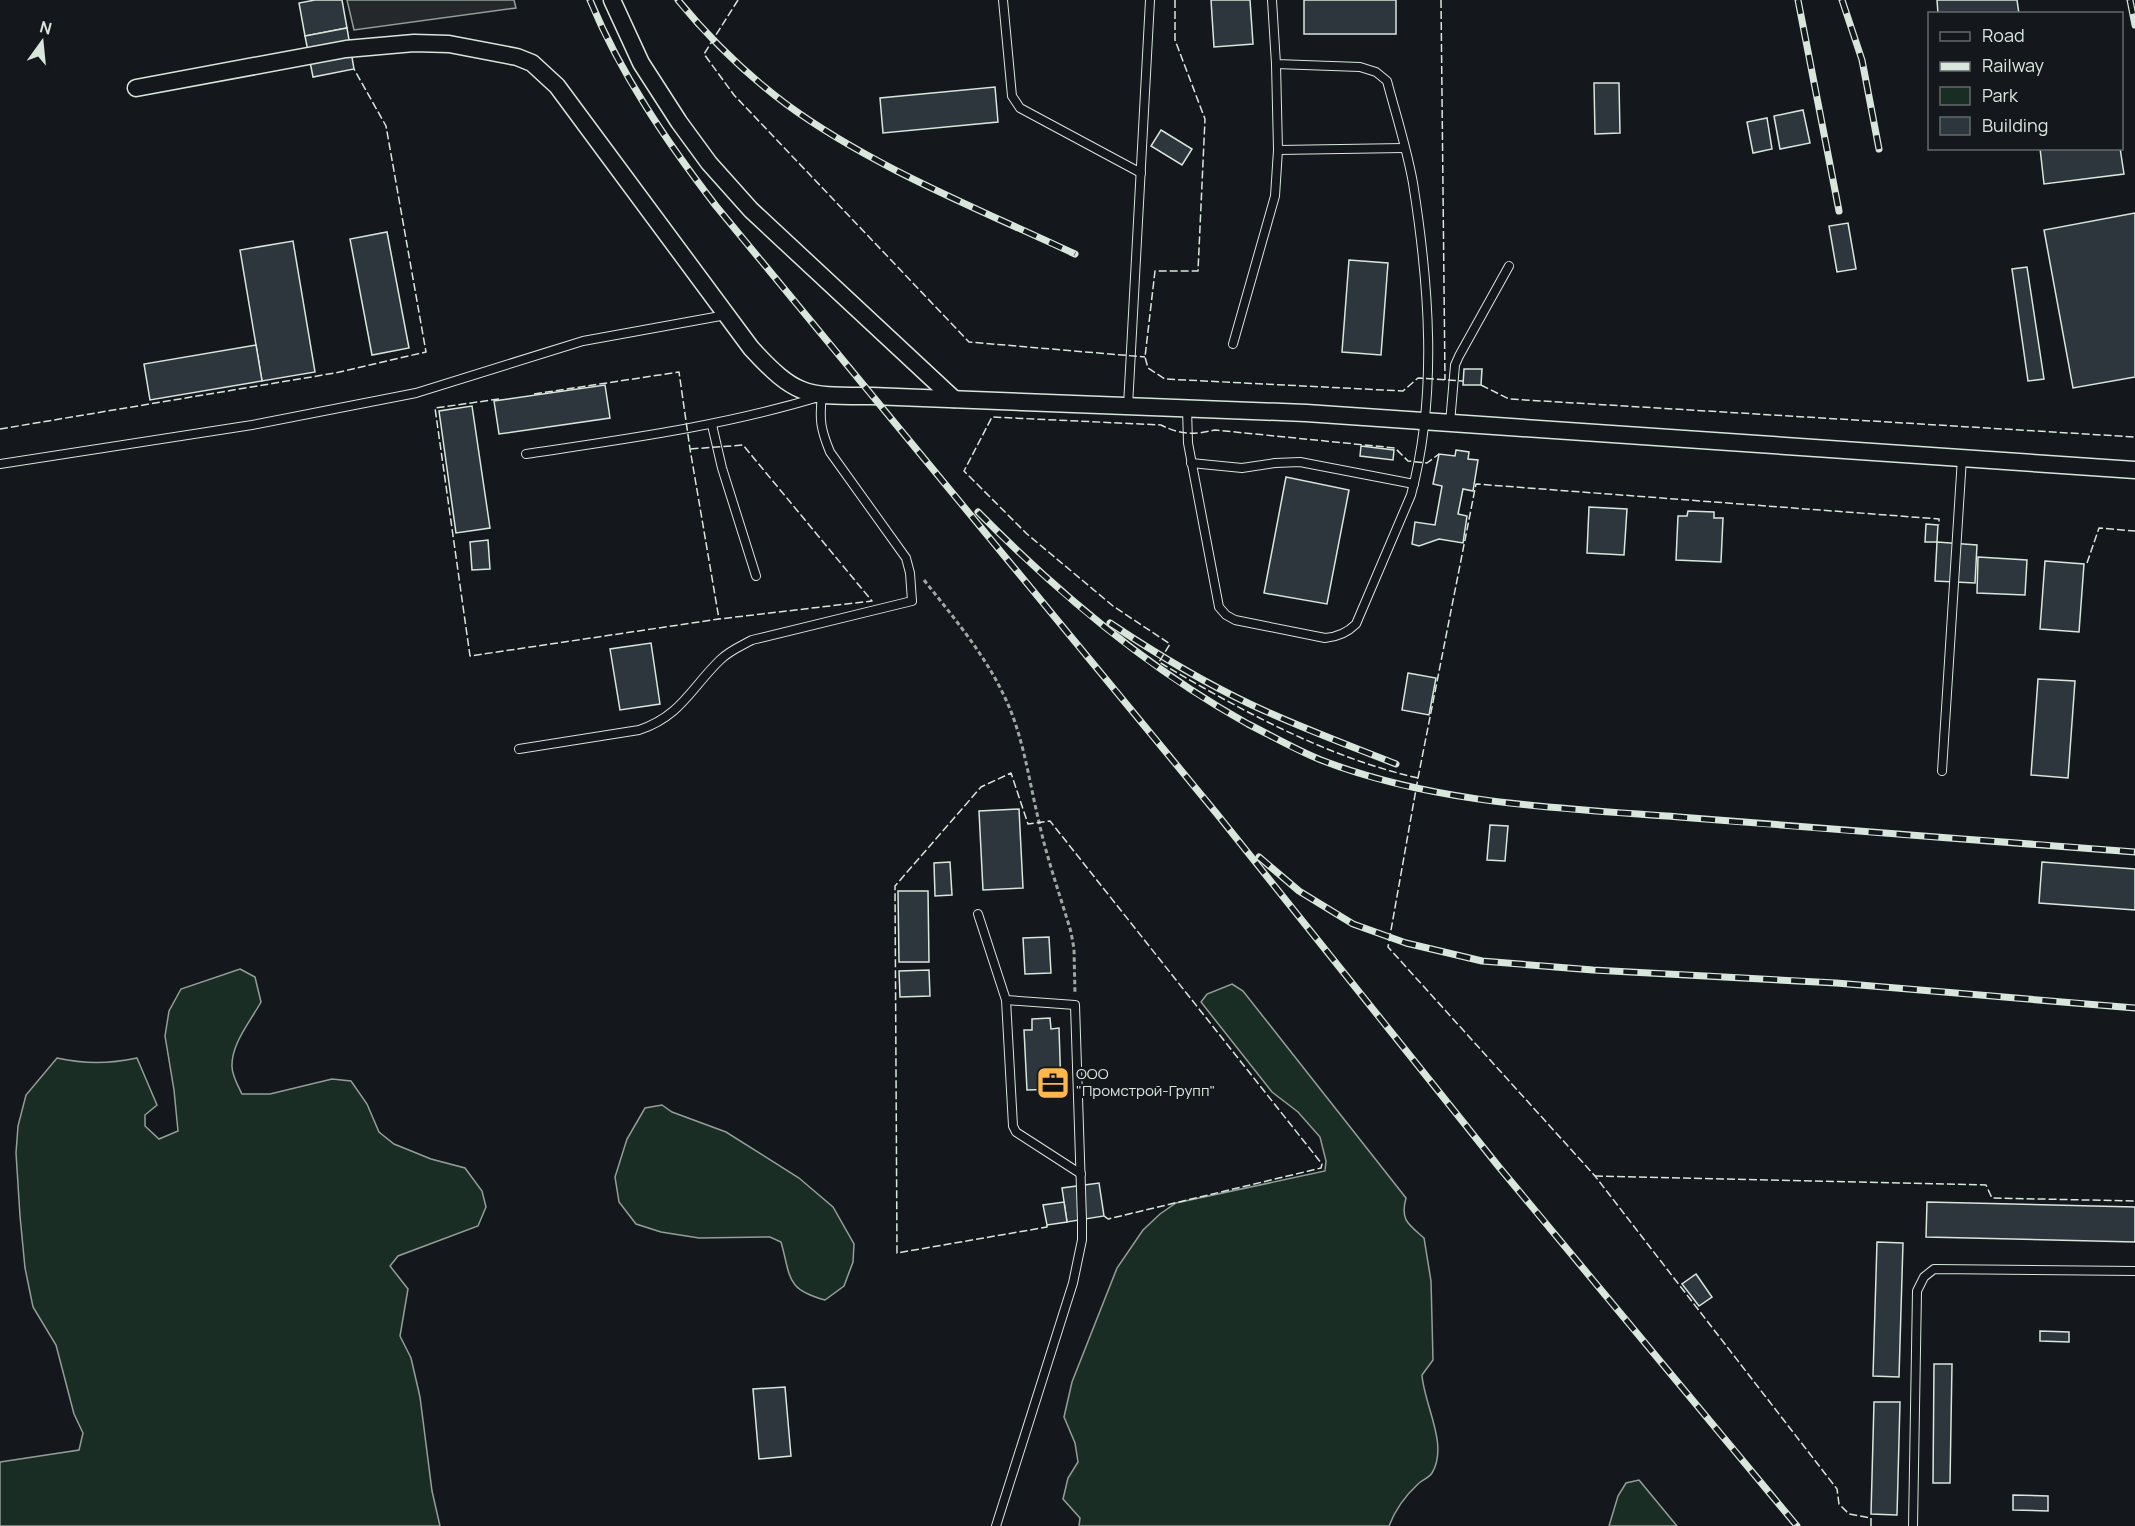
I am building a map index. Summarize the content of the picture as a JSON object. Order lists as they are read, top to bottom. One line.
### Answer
{"places":{"office":["ООО \"Промстрой-Групп\""]},"legend":["Road","Railway","Park","Building"],"north":"top"}
